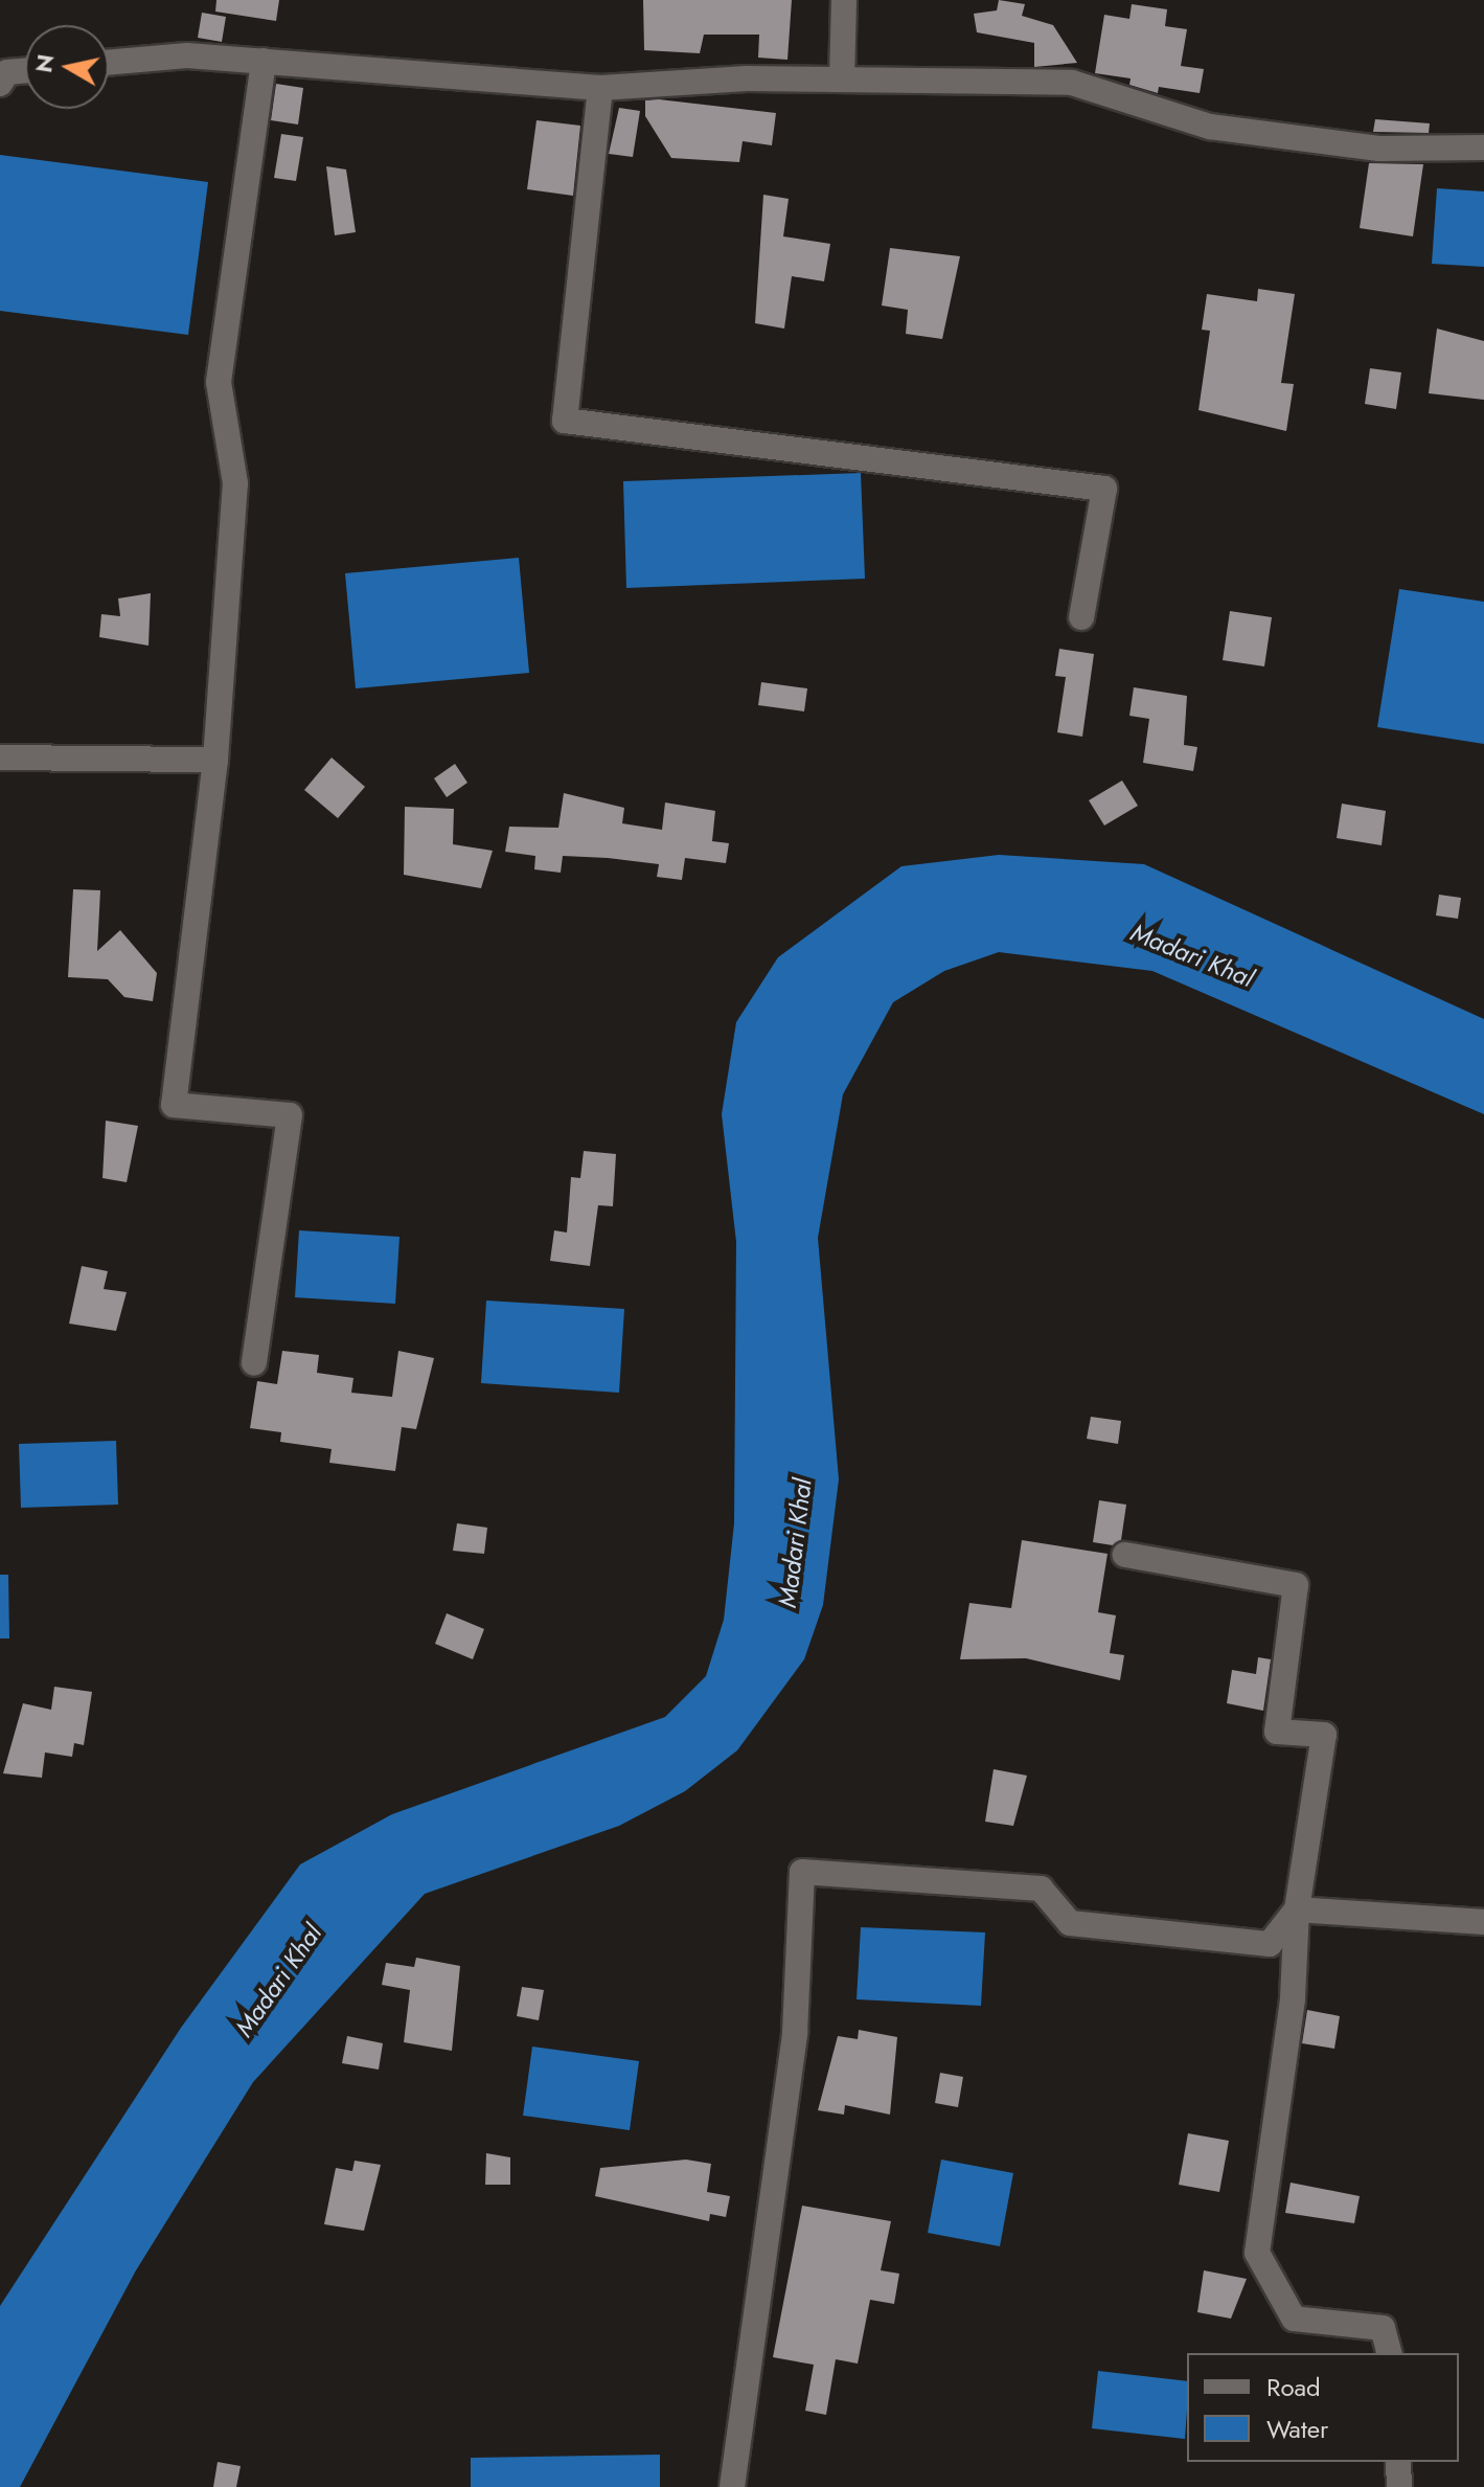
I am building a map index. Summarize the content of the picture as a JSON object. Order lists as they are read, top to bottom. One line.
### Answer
{"water":["Madari Khal"],"legend":["Road","Water"],"north":"left"}
